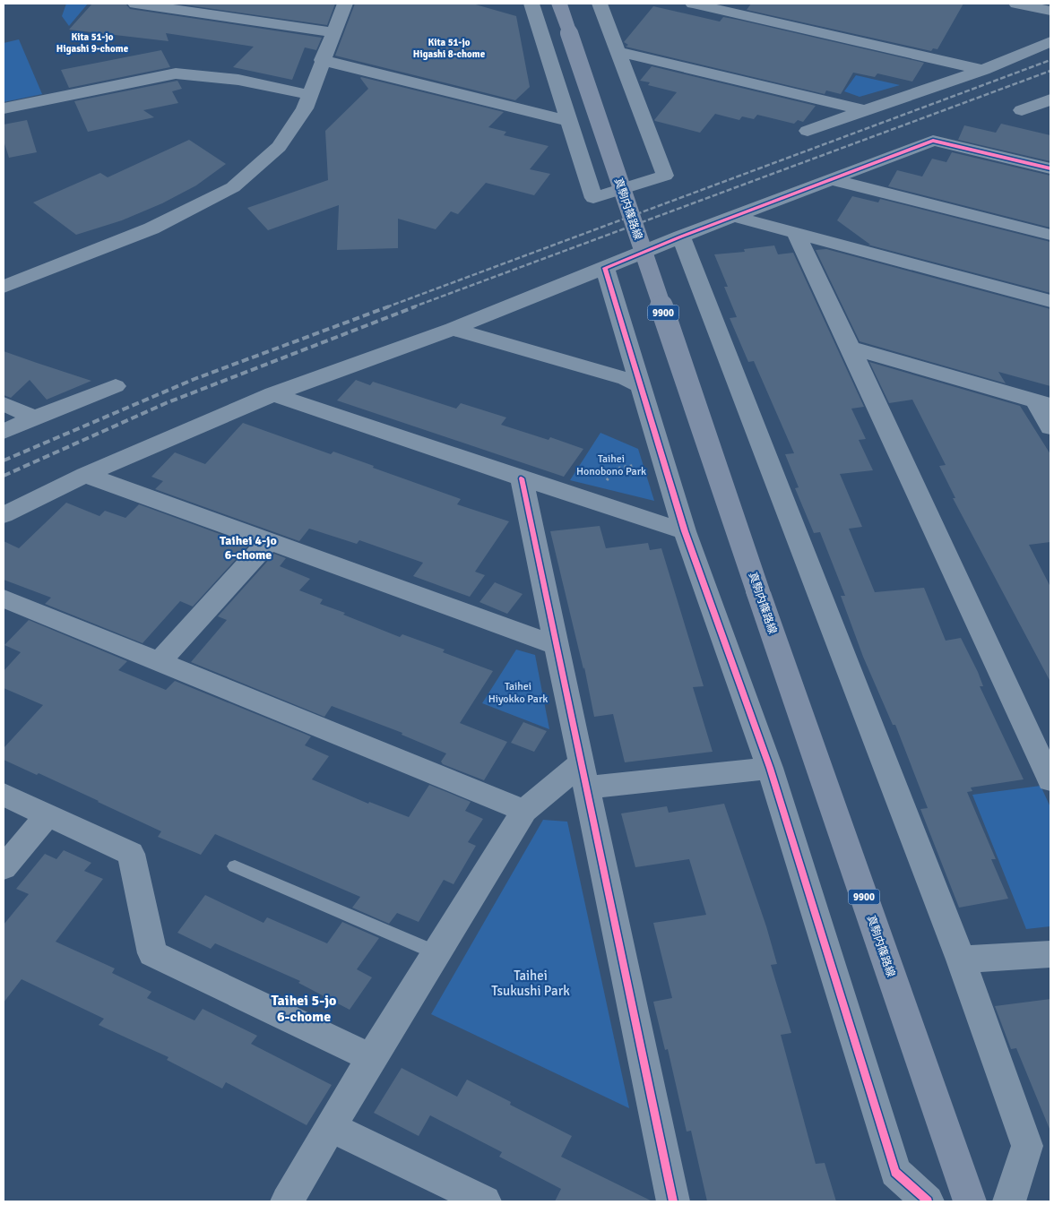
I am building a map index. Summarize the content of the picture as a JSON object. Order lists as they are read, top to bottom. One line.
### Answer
{"streets":{"main road":["真駒内篠路線","9900"]},"districts":["Kita 51-jo Higashi 9-chome","Kita 51-jo Higashi 8-chome","Taihei 4-jo 6-chome","Taihei 5-jo 6-chome"],"parks":["Taihei Honobono Park","Taihei Hiyokko Park","Taihei Tsukushi Park"]}
